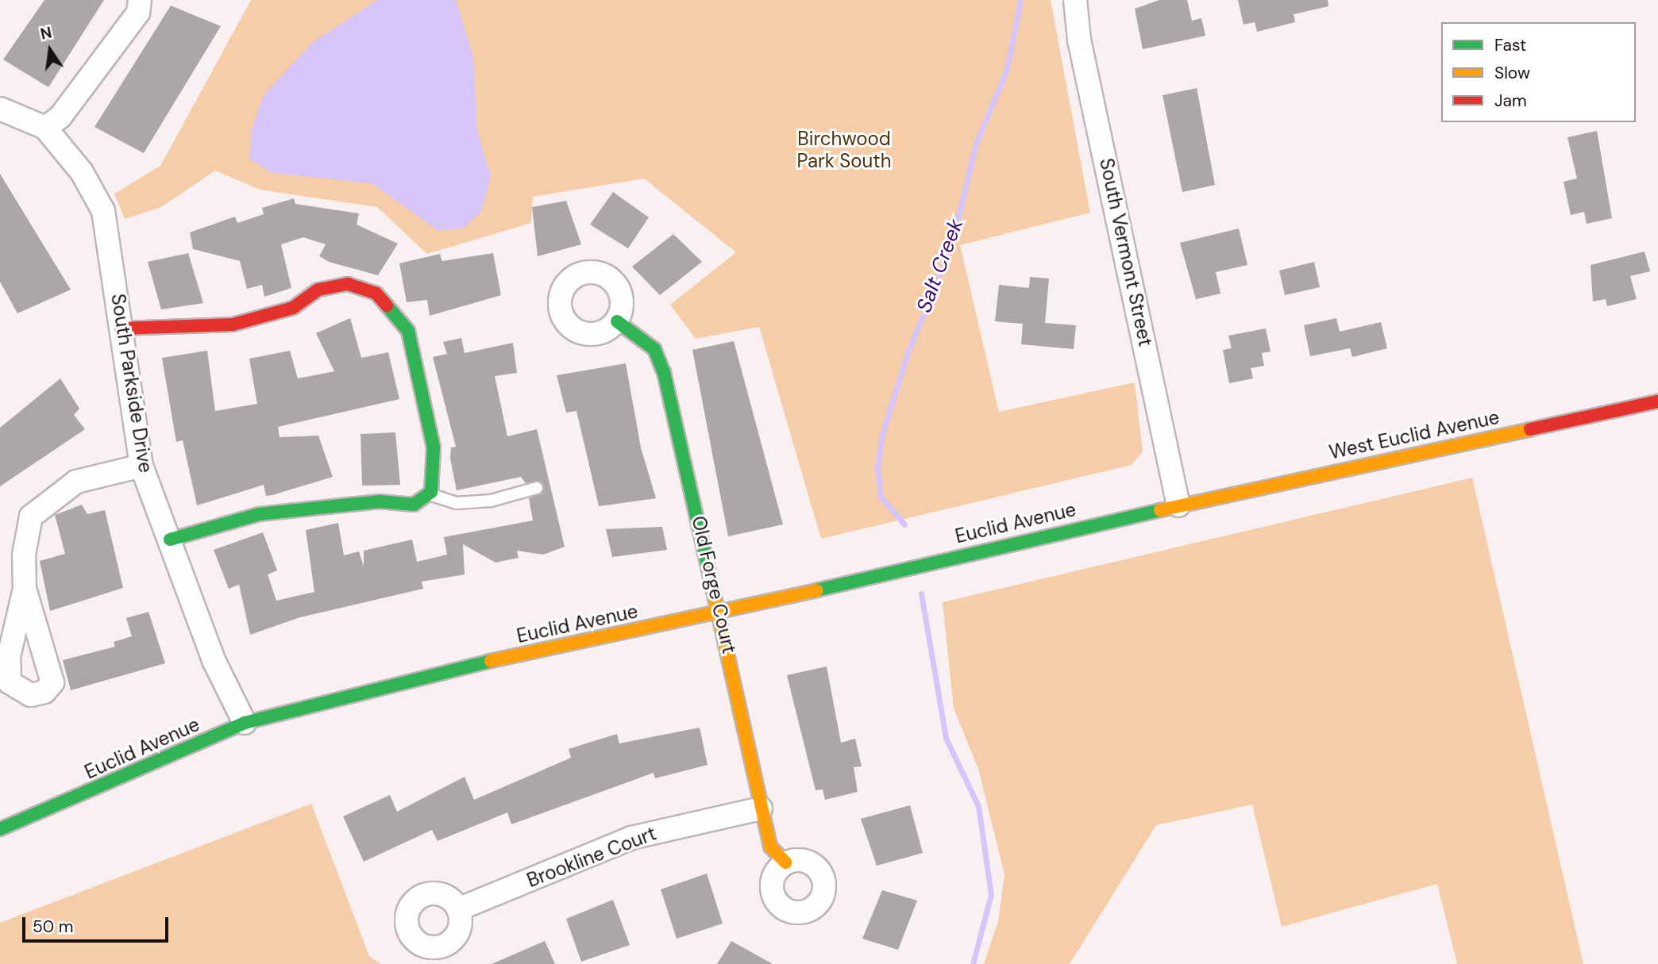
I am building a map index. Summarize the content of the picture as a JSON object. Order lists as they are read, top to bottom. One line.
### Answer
{"streets":{"main road":["West Euclid Avenue","Euclid Avenue","Old Forge Court"],"street":["South Vermont Street","South Parkside Drive","Brookline Court"]},"crossings":[["South Vermont Street","West Euclid Avenue"],["South Vermont Street","Euclid Avenue"],["South Parkside Drive","Euclid Avenue"],["West Euclid Avenue","Euclid Avenue"],["Euclid Avenue","Old Forge Court"],["Old Forge Court","Brookline Court"]],"water":["Salt Creek"],"parks":["Birchwood Park South"],"legend":["Fast","Slow","Jam"],"scale_bar":"50 m","north":"top"}
